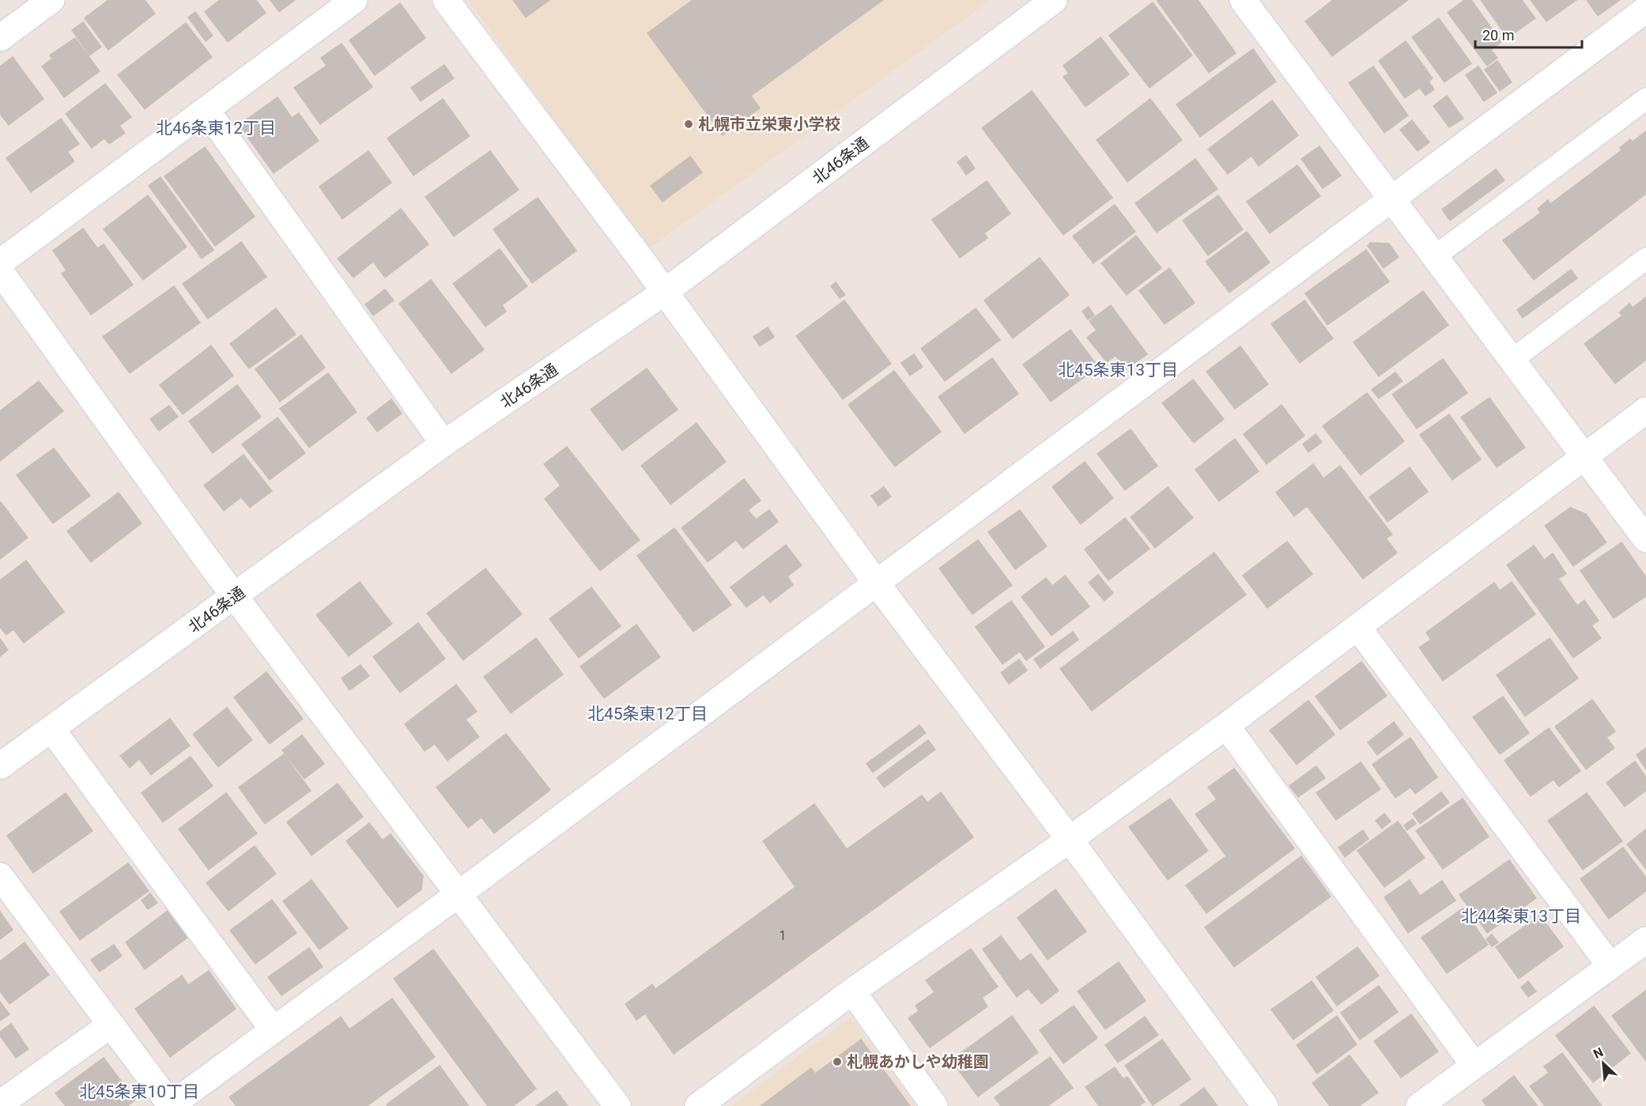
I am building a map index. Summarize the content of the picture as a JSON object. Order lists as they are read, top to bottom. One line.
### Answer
{"streets":{"street":["北46条通"]},"districts":["北46条東12丁目","北45条東13丁目","北45条東12丁目","北44条東13丁目","北45条東10丁目"],"places":["札幌市立栄東小学校","札幌あかしや幼稚園"],"house_numbers":["1"],"scale_bar":"20 m","north":"top left"}
